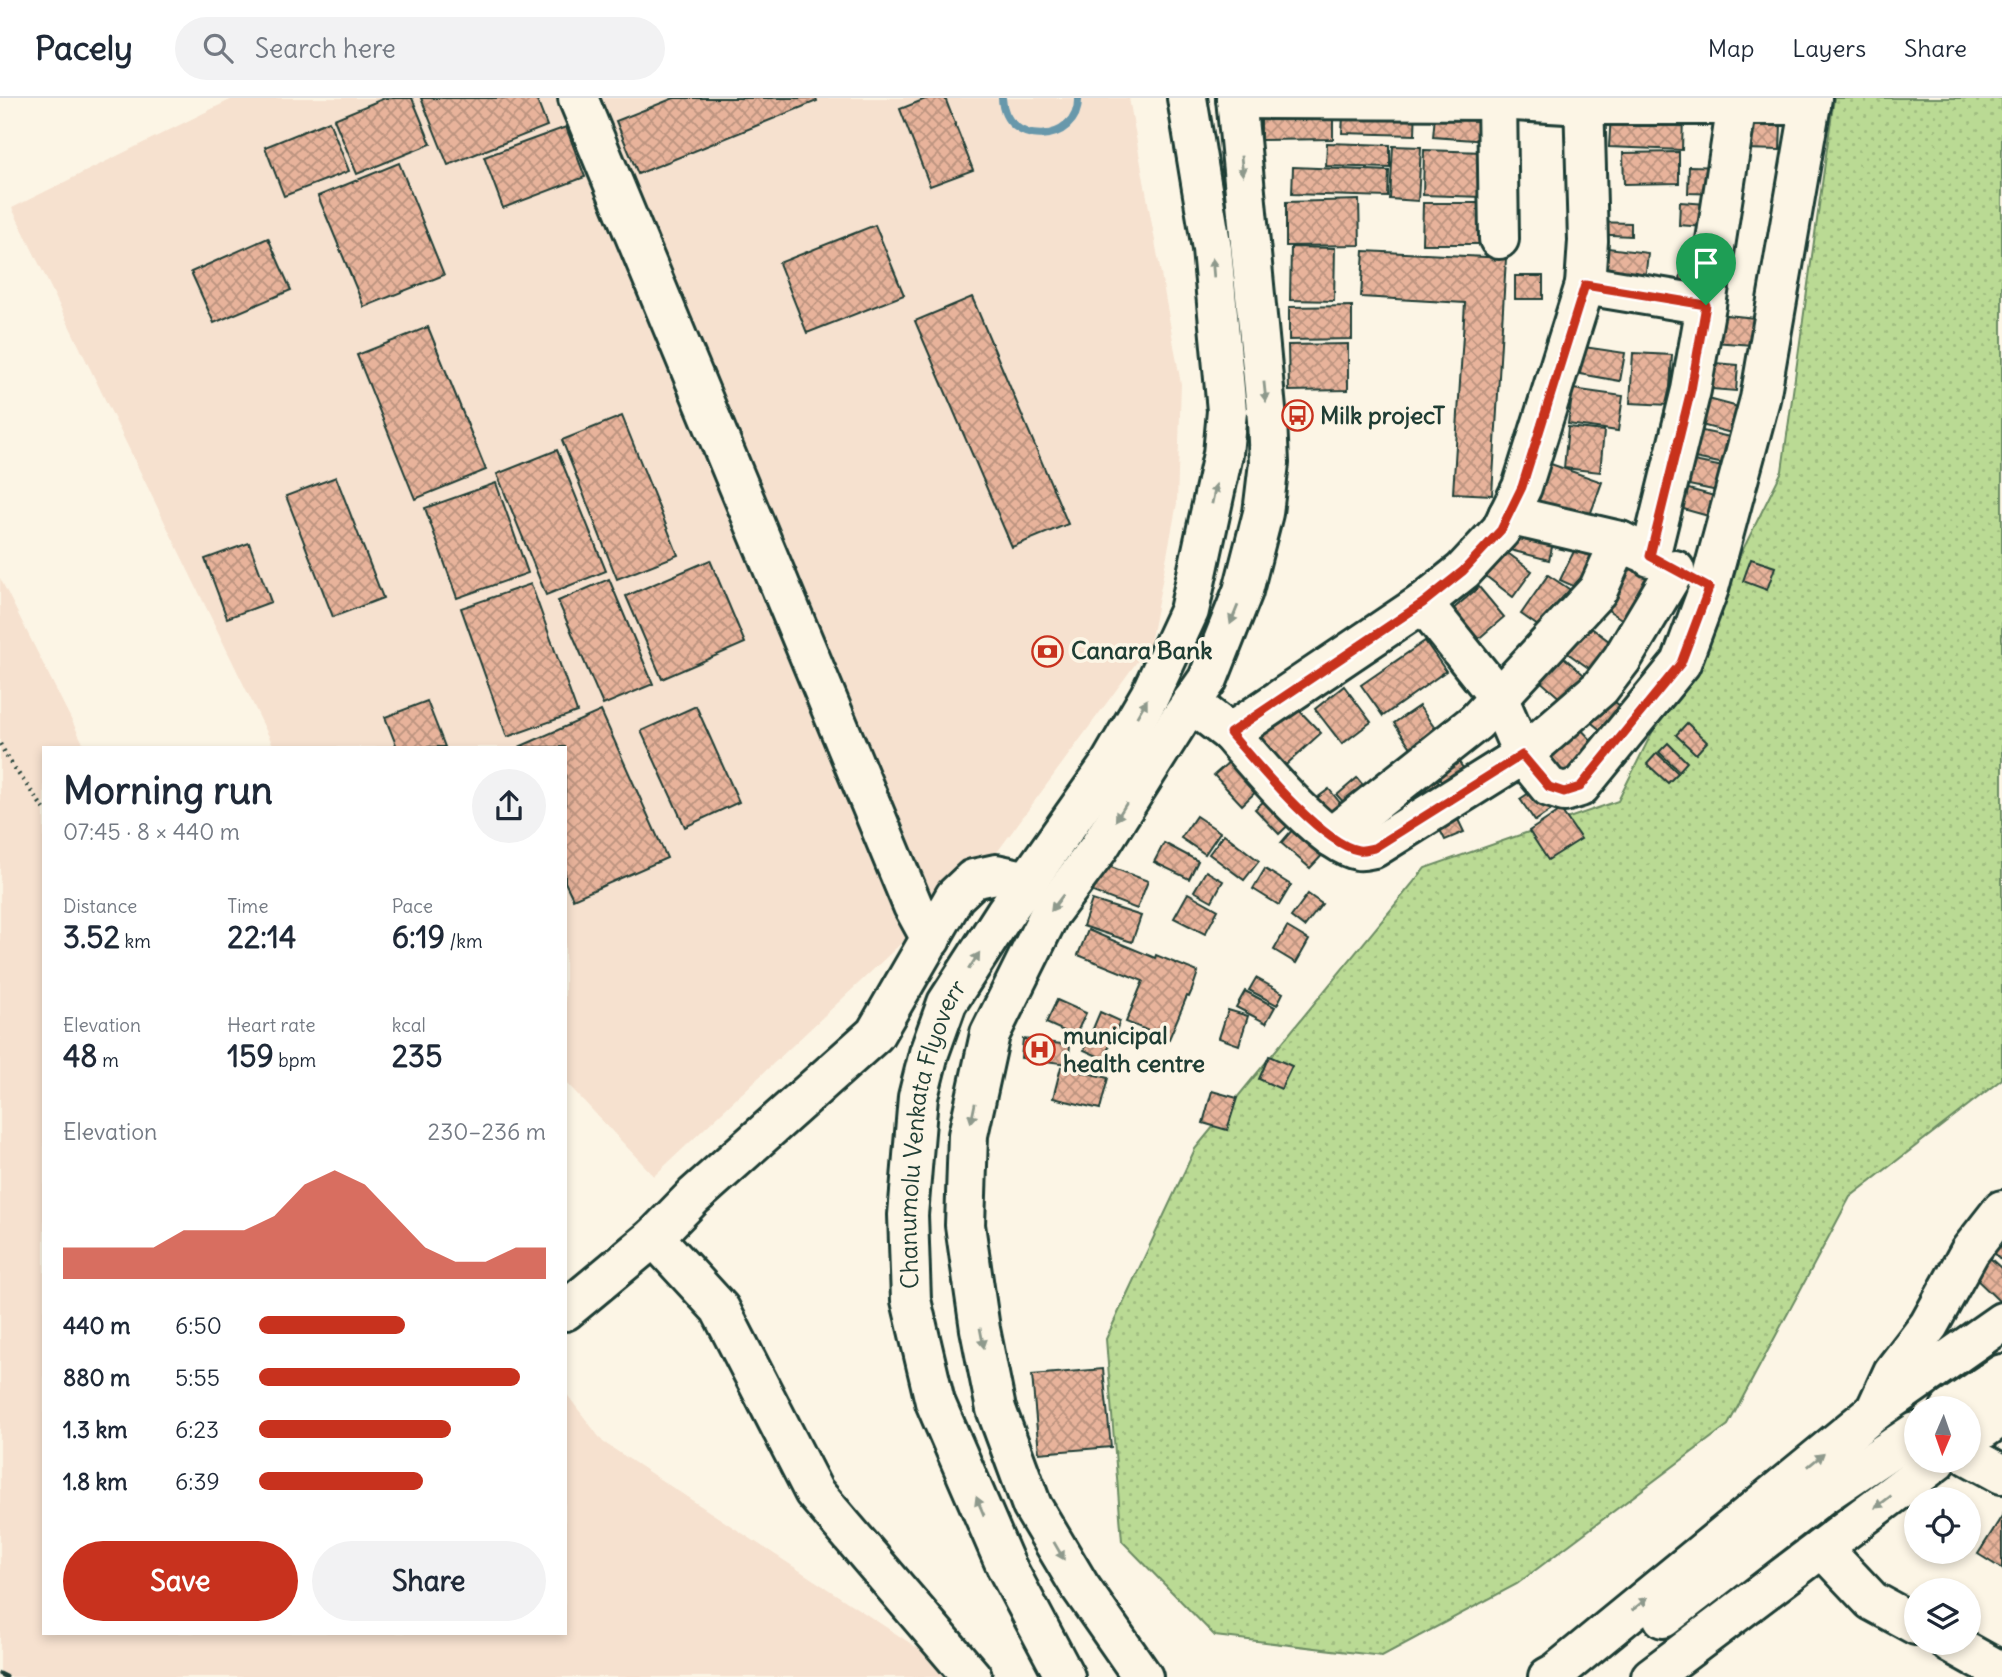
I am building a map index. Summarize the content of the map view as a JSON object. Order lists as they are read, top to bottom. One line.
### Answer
{"streets":{"street":["Chanumolu Venkata Flyoverr"]},"places":{"bus stop":["Milk projecT"],"bank":["Canara Bank"],"hospital":["municipal health centre"]},"north":"bottom","page":{"header":"Pacely","search":"Search here","nav":["Map","Layers","Share"],"heading":["Morning run","07:45 · 8 × 440 m"],"stats":[["Distance","3.52 km"],["Time","22:14"],["Pace","6:19 /km"],["Elevation","48 m"],["Heart rate","159 bpm"],["kcal","235"]],"chart":["Elevation","230–236 m"],"list":[{"name":"440 m","note":"6:50"},{"name":"880 m","note":"5:55"},{"name":"1.3 km","note":"6:23"},{"name":"1.8 km","note":"6:39"}],"buttons":["Save","Share"]}}
